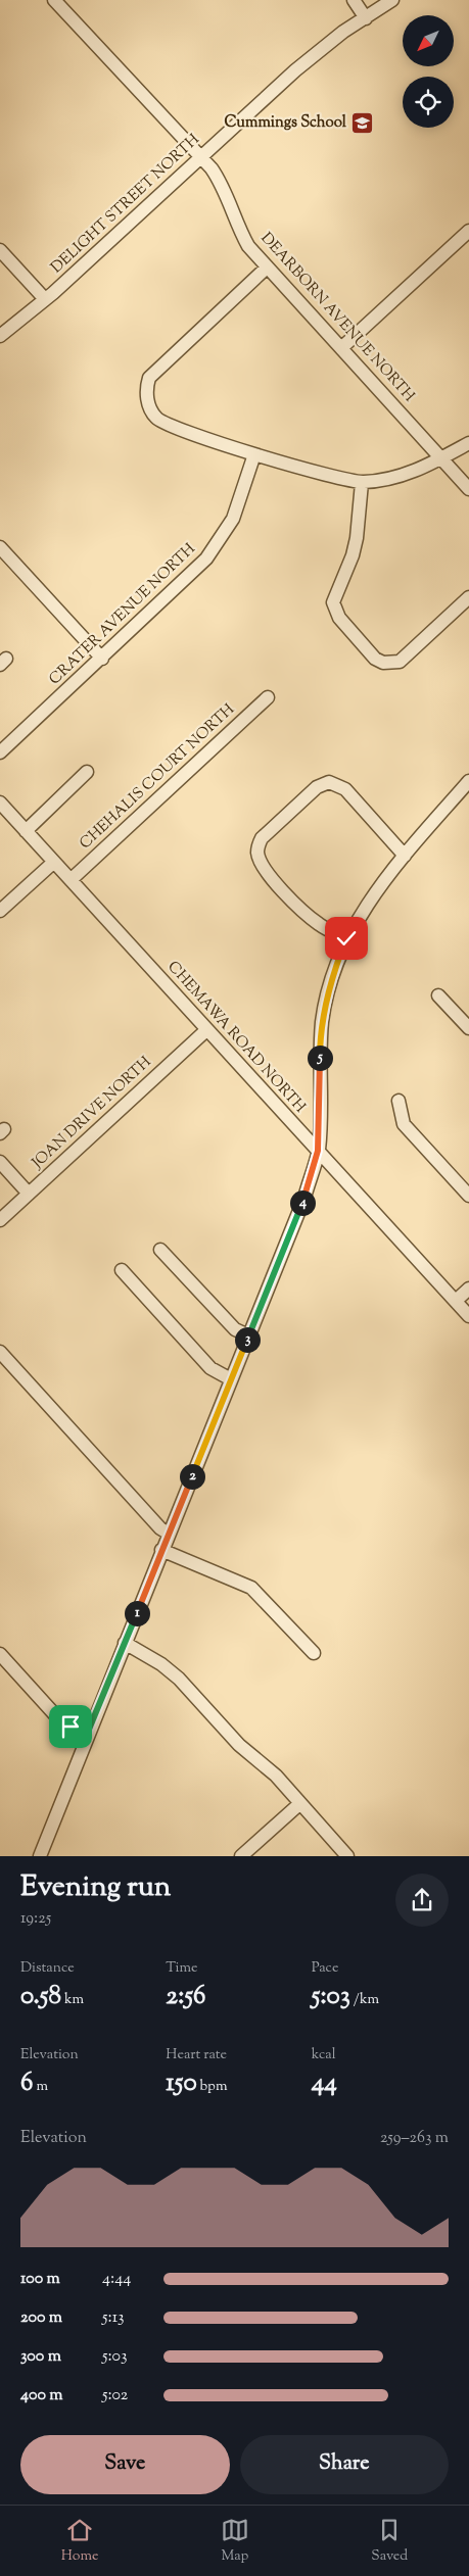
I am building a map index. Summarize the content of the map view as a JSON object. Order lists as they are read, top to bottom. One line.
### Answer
{"streets":{"street":["DELIGHT STREET NORTH","DEARBORN AVENUE NORTH","CRATER AVENUE NORTH","CHEHALIS COURT NORTH","CHEMAWA ROAD NORTH","JOAN DRIVE NORTH"]},"crossings":[["DELIGHT STREET NORTH","DEARBORN AVENUE NORTH"],["CHEHALIS COURT NORTH","CHEMAWA ROAD NORTH"],["CHEMAWA ROAD NORTH","JOAN DRIVE NORTH"]],"places":{"school or university":["Cummings School"]},"north":"bottom left","page":{"pins":["5","4","3","2","1"],"heading":["Evening run","19:25"],"stats":[["Distance","0.58 km"],["Time","2:56"],["Pace","5:03 /km"],["Elevation","6 m"],["Heart rate","150 bpm"],["kcal","44"]],"chart":["Elevation","259–263 m"],"list":[{"name":"100 m","note":"4:44"},{"name":"200 m","note":"5:13"},{"name":"300 m","note":"5:03"},{"name":"400 m","note":"5:02"}],"buttons":["Save","Share"],"tabs":["Home","Map","Saved"]}}
